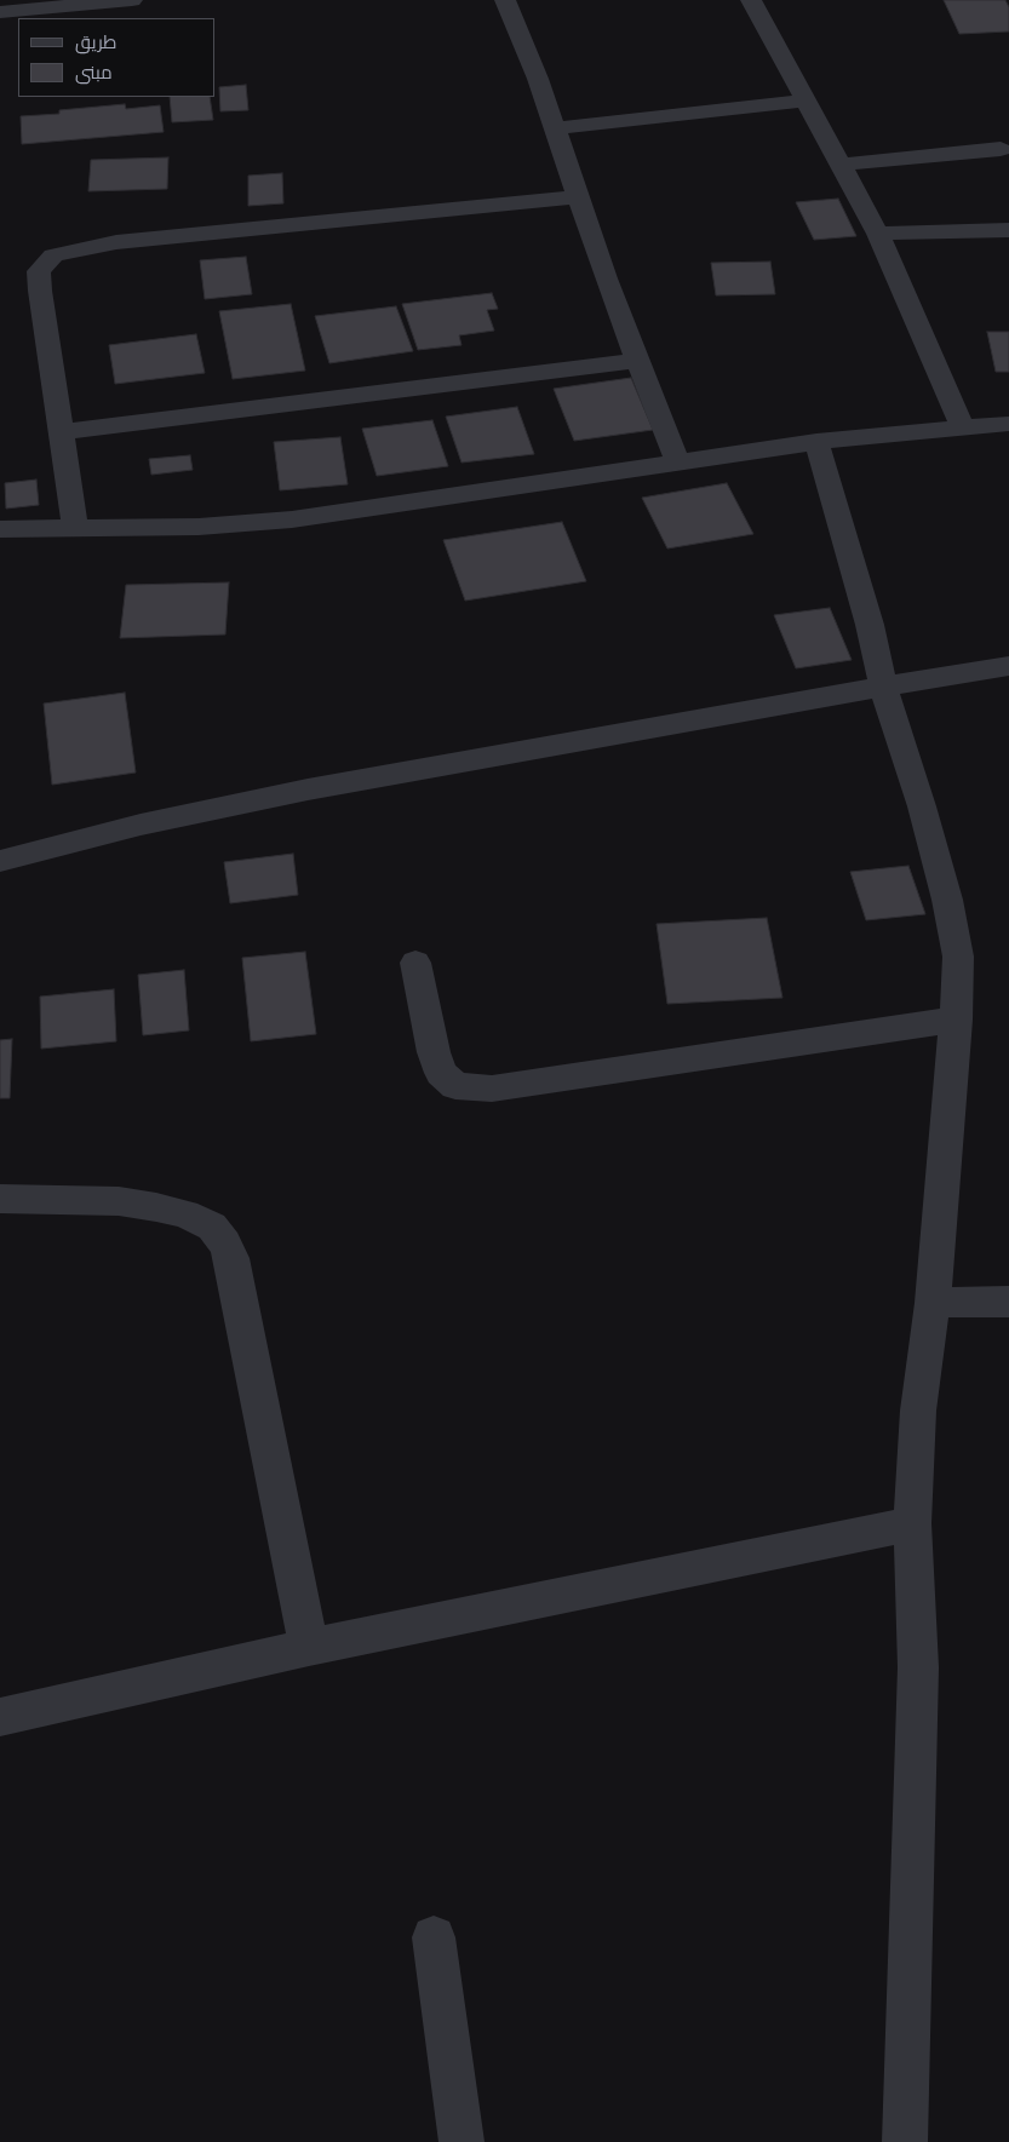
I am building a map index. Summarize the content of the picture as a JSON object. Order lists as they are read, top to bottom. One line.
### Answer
{"legend":["طريق","مبنى"]}
